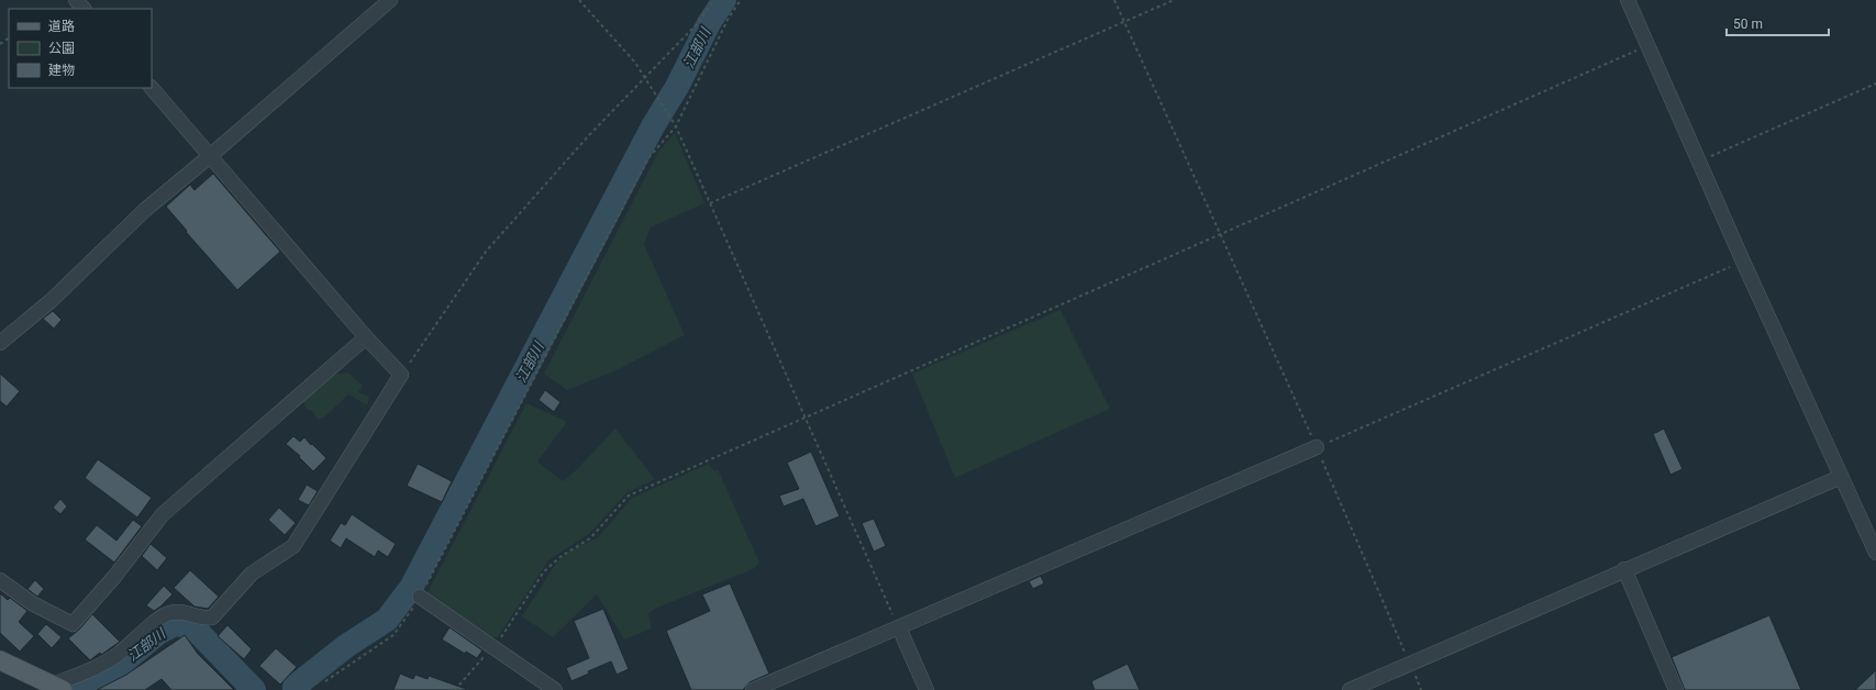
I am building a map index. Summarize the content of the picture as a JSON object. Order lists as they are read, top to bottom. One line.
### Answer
{"water":["江部川"],"legend":["道路","公園","建物"],"scale_bar":"50 m"}
